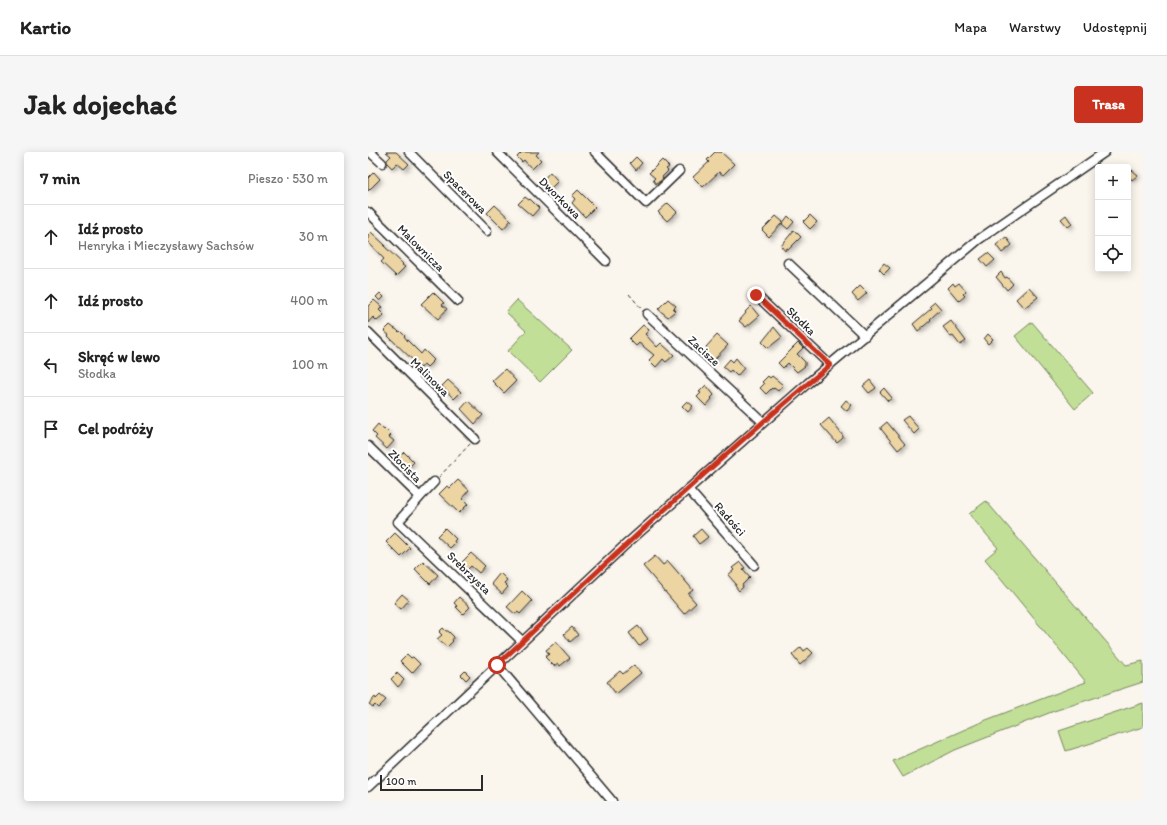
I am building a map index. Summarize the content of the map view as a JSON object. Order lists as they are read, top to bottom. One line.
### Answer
{"streets":{"street":["Spacerowa","Dworkowa","Malownicza","Słodka","Zacisze","Malinowa","Złocista","Radości","Srebrzysta"]},"crossings":[["Złocista","Srebrzysta"]],"scale_bar":"100 m","page":{"header":"Kartio","nav":["Mapa","Warstwy","Udostępnij"],"buttons":"Trasa","title":"Jak dojechać","heading":["7 min","Pieszo · 530 m"],"map_buttons":["+","−"],"list":[["Idź prosto","Henryka i Mieczysławy Sachsów","30 m"],["Idź prosto","400 m"],["Skręć w lewo","Słodka","100 m"],"Cel podróży"],"scale":"100 m"}}
